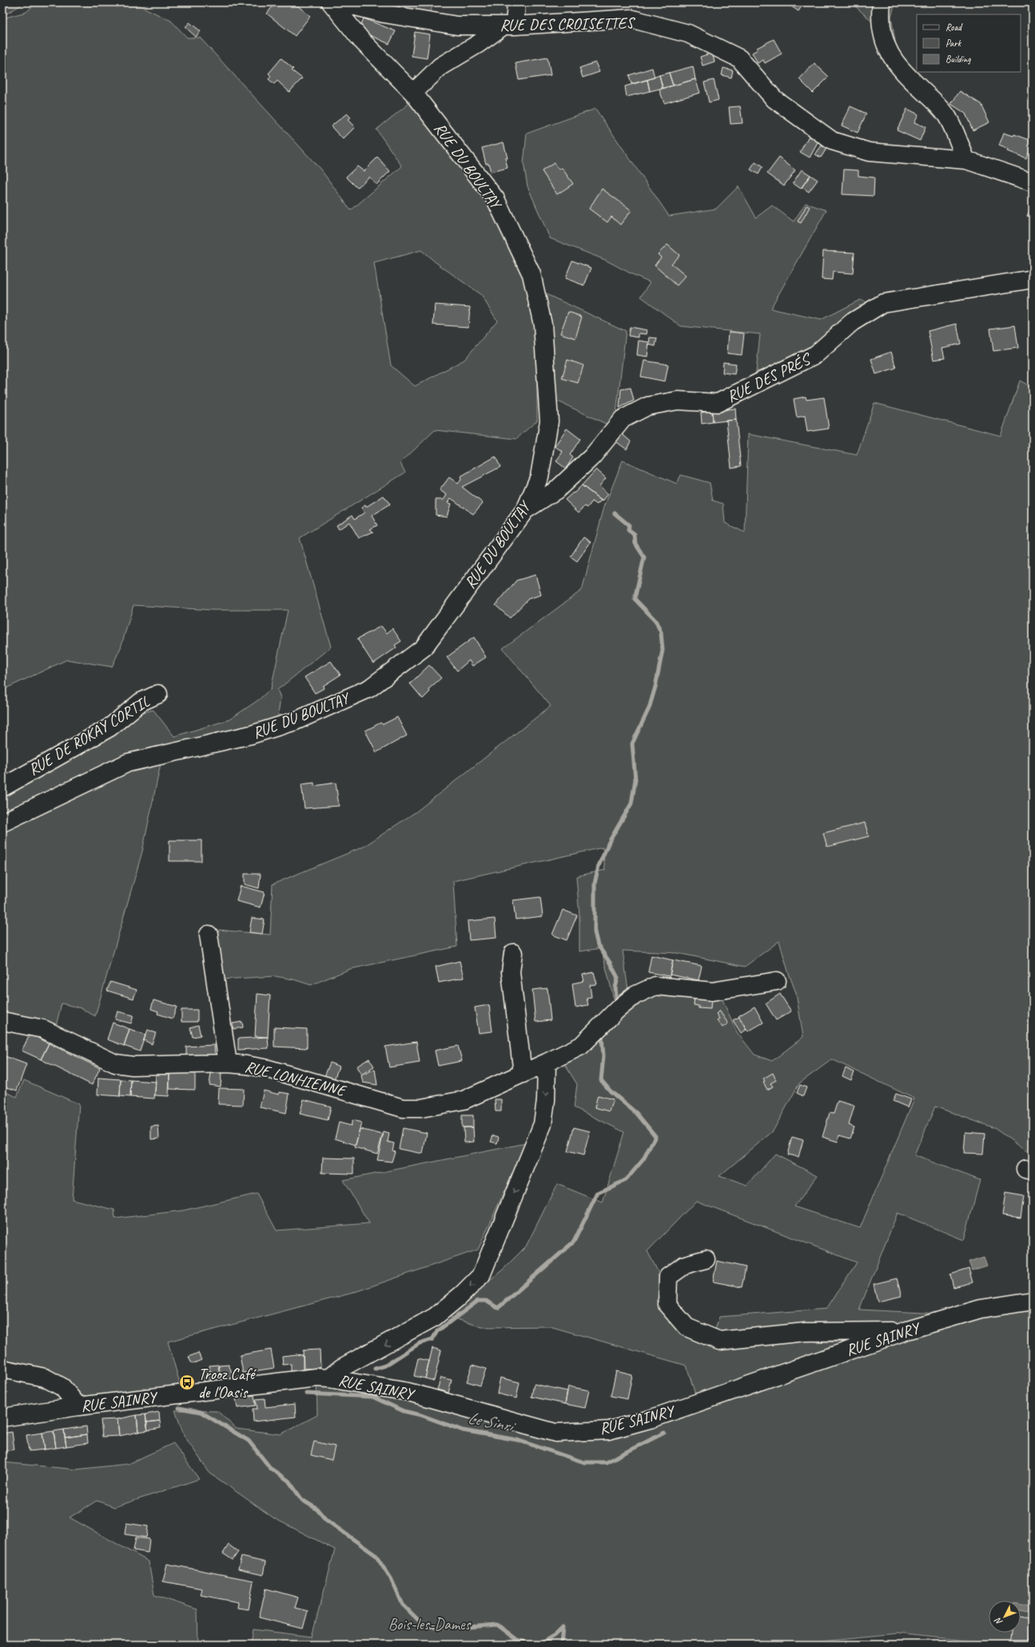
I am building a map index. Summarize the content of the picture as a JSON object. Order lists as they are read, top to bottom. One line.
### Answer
{"streets":{"street":["RUE DES CROISETTES","RUE DU BOULTAY","RUE DES PRÉS","RUE DE ROKAY CORTIL","RUE LONHIENNE","RUE SAINRY"]},"crossings":[["RUE DU BOULTAY","RUE DES PRÉS"]],"water":["Le Sinri"],"parks":["Bois-les-Dames"],"places":{"bus stop":["Trooz Café de l'Oasis"]},"legend":["Road","Park","Building"],"north":"bottom left"}
